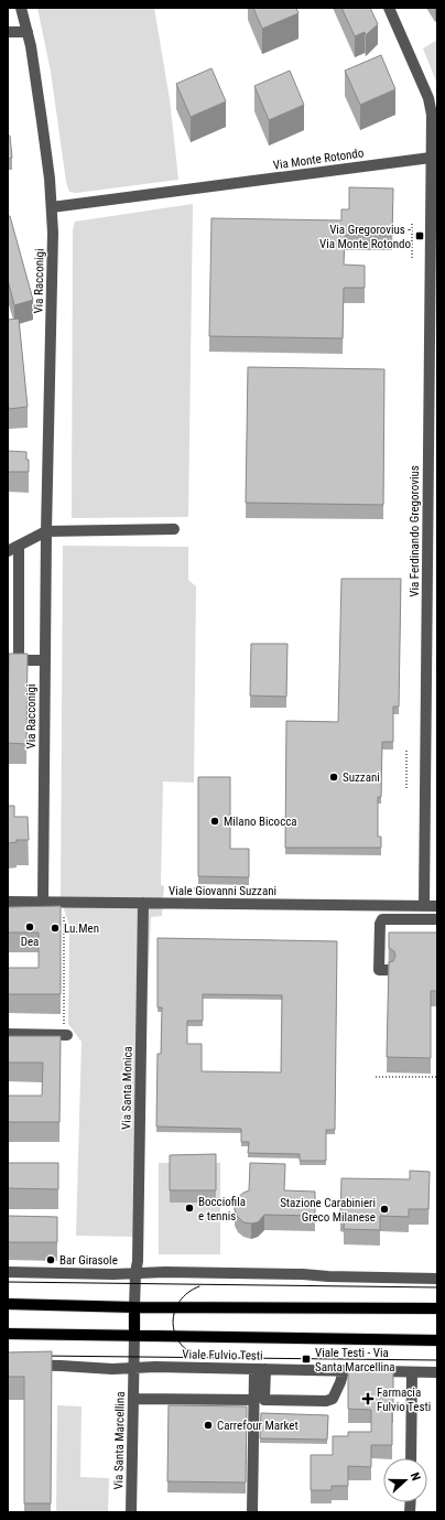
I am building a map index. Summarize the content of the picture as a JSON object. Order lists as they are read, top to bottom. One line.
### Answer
{"streets":{"main road":["Viale Fulvio Testi"],"street":["Via Monte Rotondo","Via Racconigi","Via Ferdinando Gregorovius","Viale Giovanni Suzzani","Via Santa Monica","Via Santa Marcellina"]},"crossings":[["Via Monte Rotondo","Via Racconigi"],["Via Monte Rotondo","Via Ferdinando Gregorovius"],["Via Racconigi","Viale Giovanni Suzzani"],["Via Ferdinando Gregorovius","Viale Giovanni Suzzani"],["Viale Giovanni Suzzani","Via Santa Monica"],["Viale Fulvio Testi","Via Santa Marcellina"]],"places":{"transit":["Via Gregorovius - Via Monte Rotondo","Viale Testi - Via Santa Marcellina"],"other":["Suzzani","Milano Bicocca","Dea","Lu.Men","Bocciofila e tennis","Stazione Carabinieri Greco Milanese","Bar Girasole","Carrefour Market"],"health":["Farmacia Fulvio Testi"]},"north":"right"}
